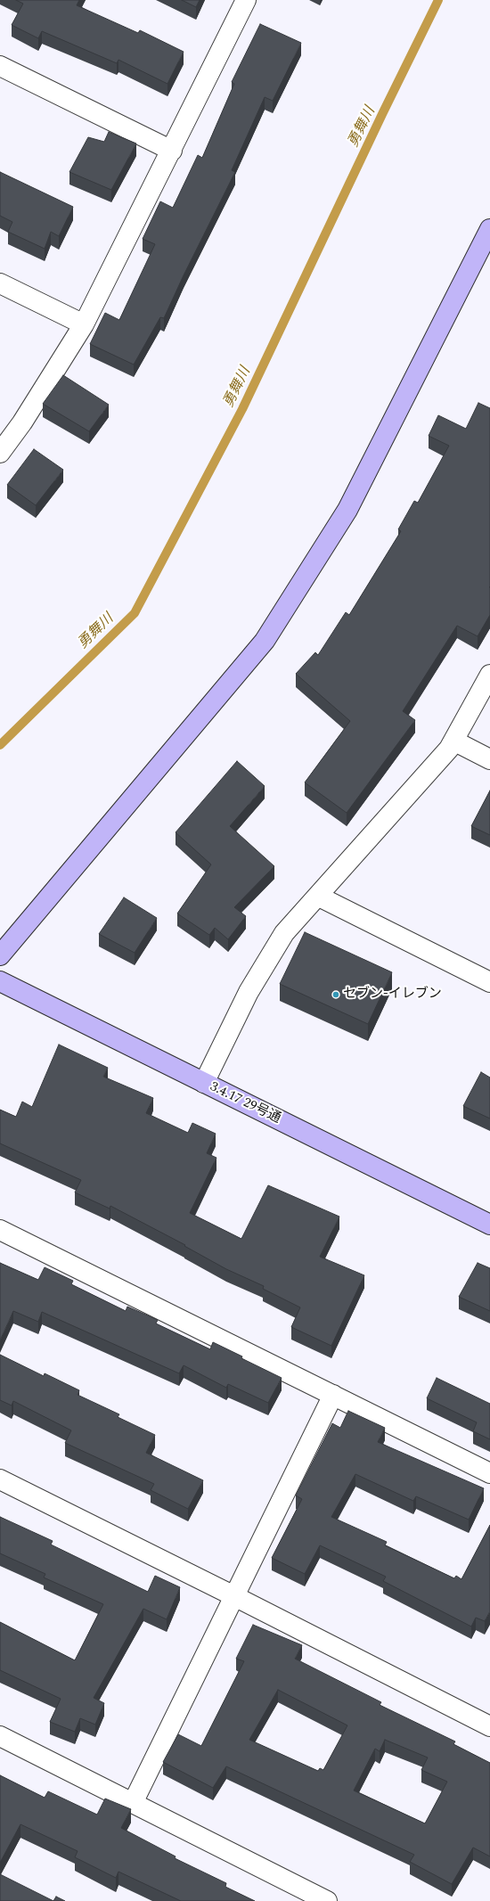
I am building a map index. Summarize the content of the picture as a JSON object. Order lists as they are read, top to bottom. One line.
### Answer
{"streets":{"street":["3.4.17 29号通"]},"water":["勇舞川"],"places":["セブン-イレブン"]}
